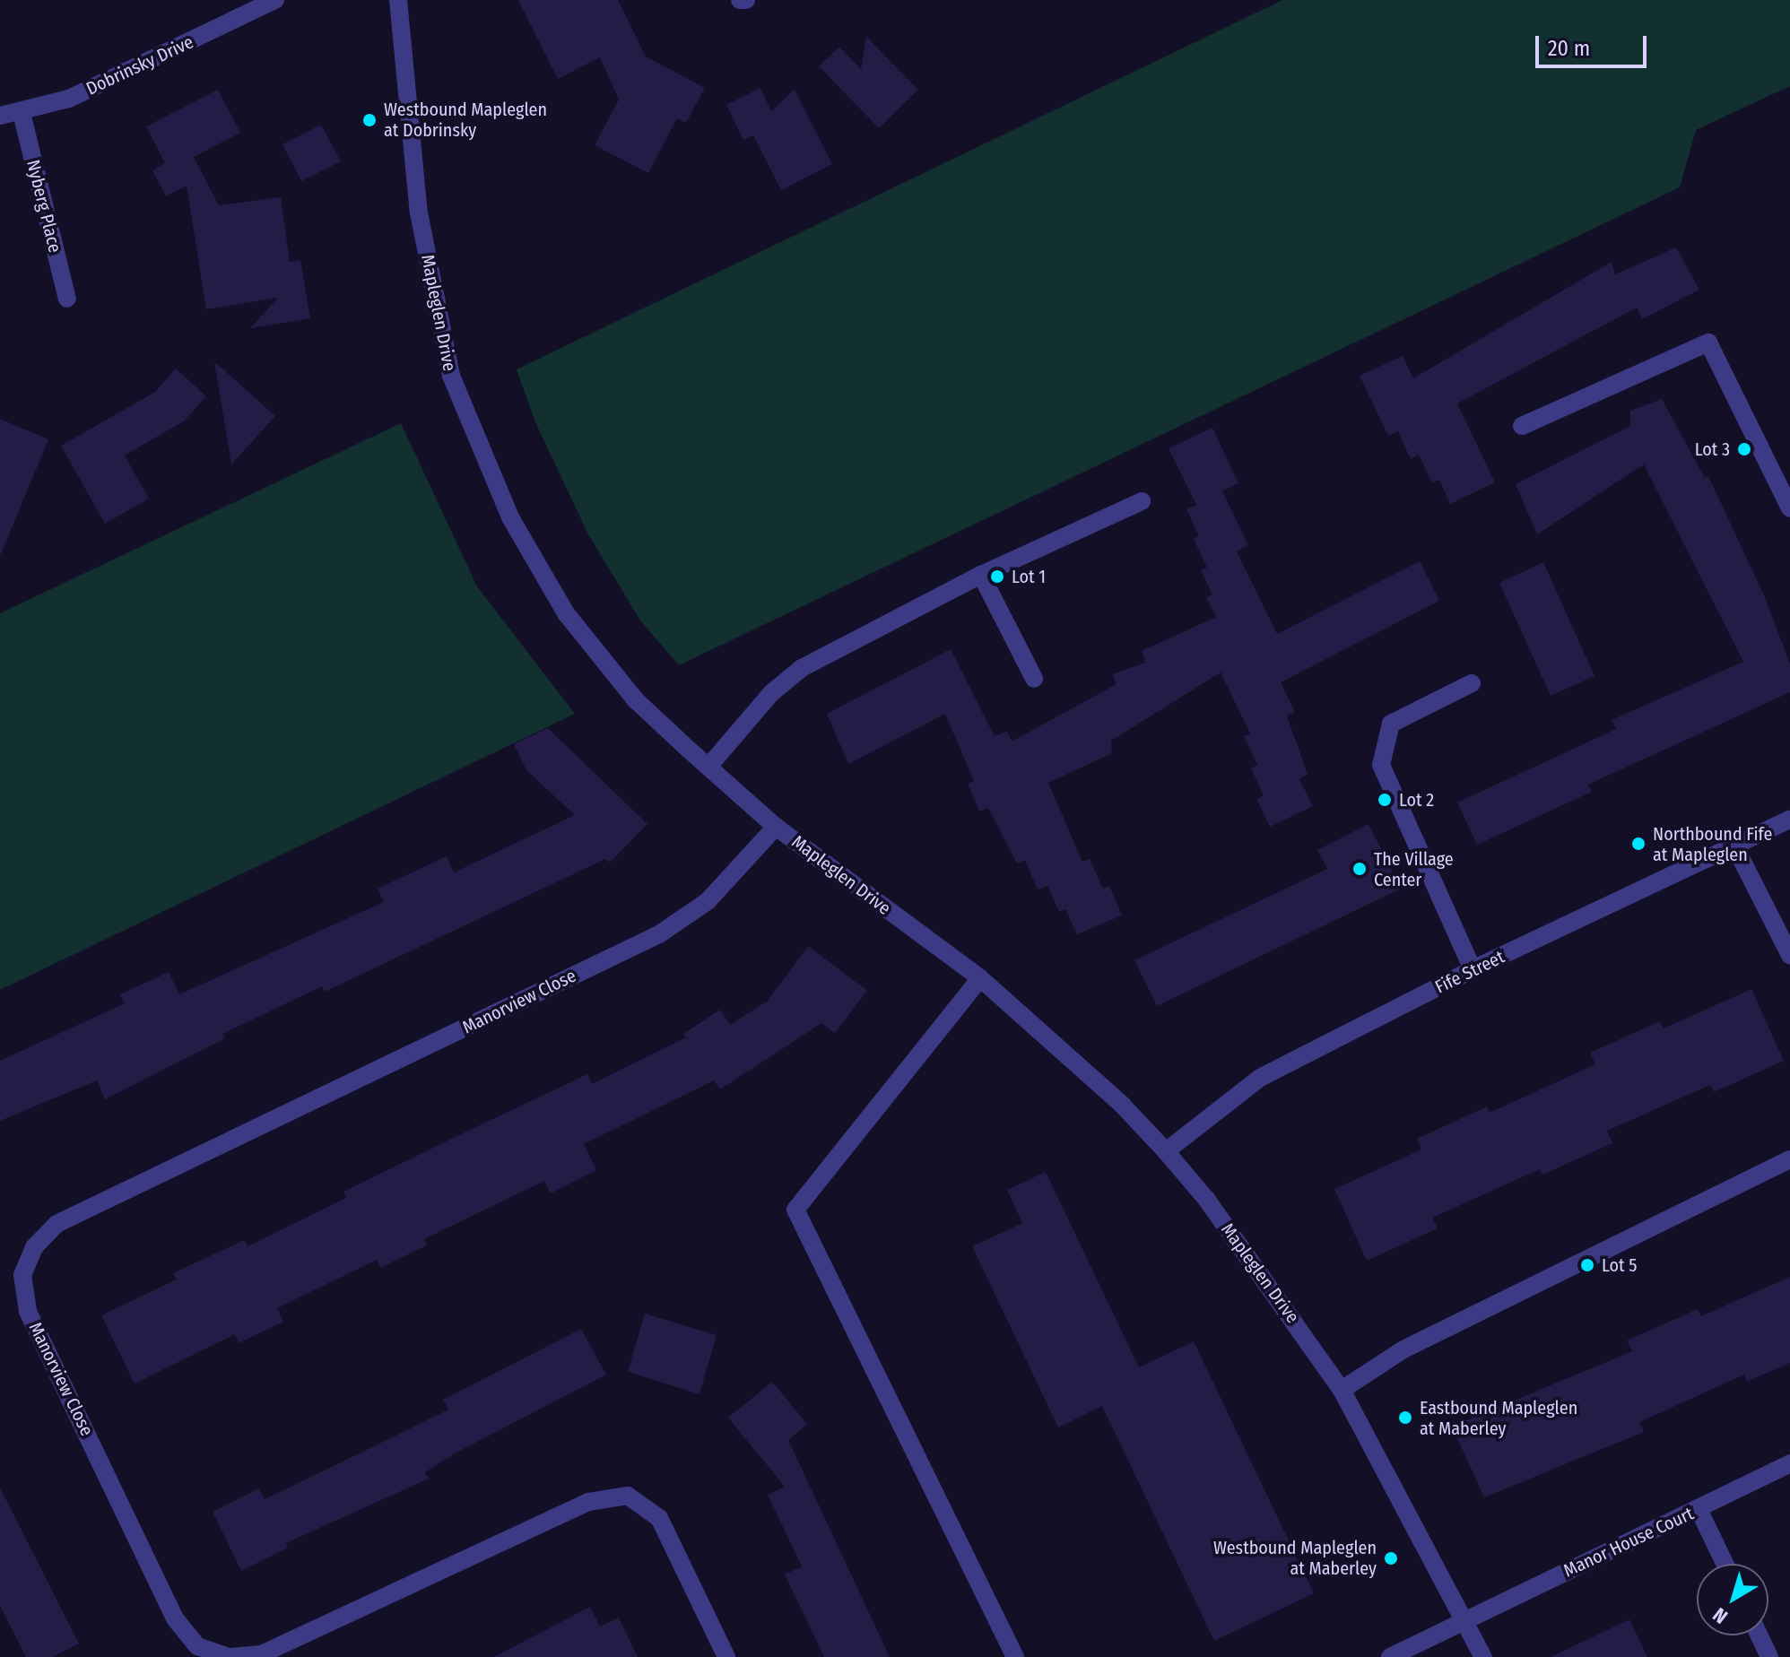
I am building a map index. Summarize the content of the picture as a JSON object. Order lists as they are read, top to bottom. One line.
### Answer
{"streets":{"street":["Dobrinsky Drive","Nyberg Place","Mapleglen Drive","Fife Street","Manorview Close","Manor House Court"]},"crossings":[["Dobrinsky Drive","Nyberg Place"],["Mapleglen Drive","Fife Street"],["Mapleglen Drive","Manorview Close"],["Mapleglen Drive","Manor House Court"]],"places":["Westbound Mapleglen at Dobrinsky","Lot 3","Lot 1","Lot 2","Northbound Fife at Mapleglen","The Village Center","Lot 5","Eastbound Mapleglen at Maberley","Westbound Mapleglen at Maberley"],"scale_bar":"20 m","north":"bottom left"}
